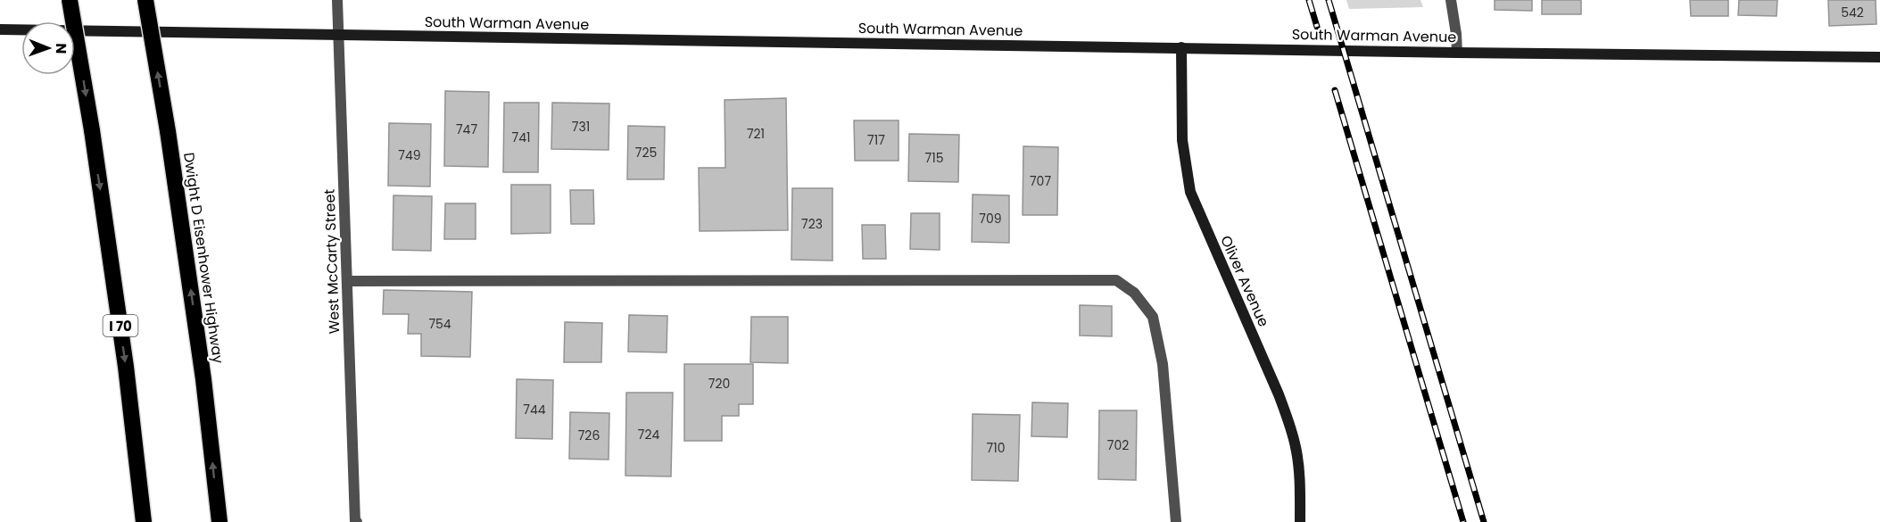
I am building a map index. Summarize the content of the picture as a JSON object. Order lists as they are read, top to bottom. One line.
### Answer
{"streets":{"highway":["Dwight D Eisenhower Highway","I 70"],"main road":["South Warman Avenue","Oliver Avenue"],"street":["West McCarty Street"]},"crossings":[["South Warman Avenue","West McCarty Street"],["South Warman Avenue","Oliver Avenue"]],"house_numbers":["542","731","747","721","741","717","725","749","715","707","709","723","754","720","744","724","726","702","710"],"north":"right"}
